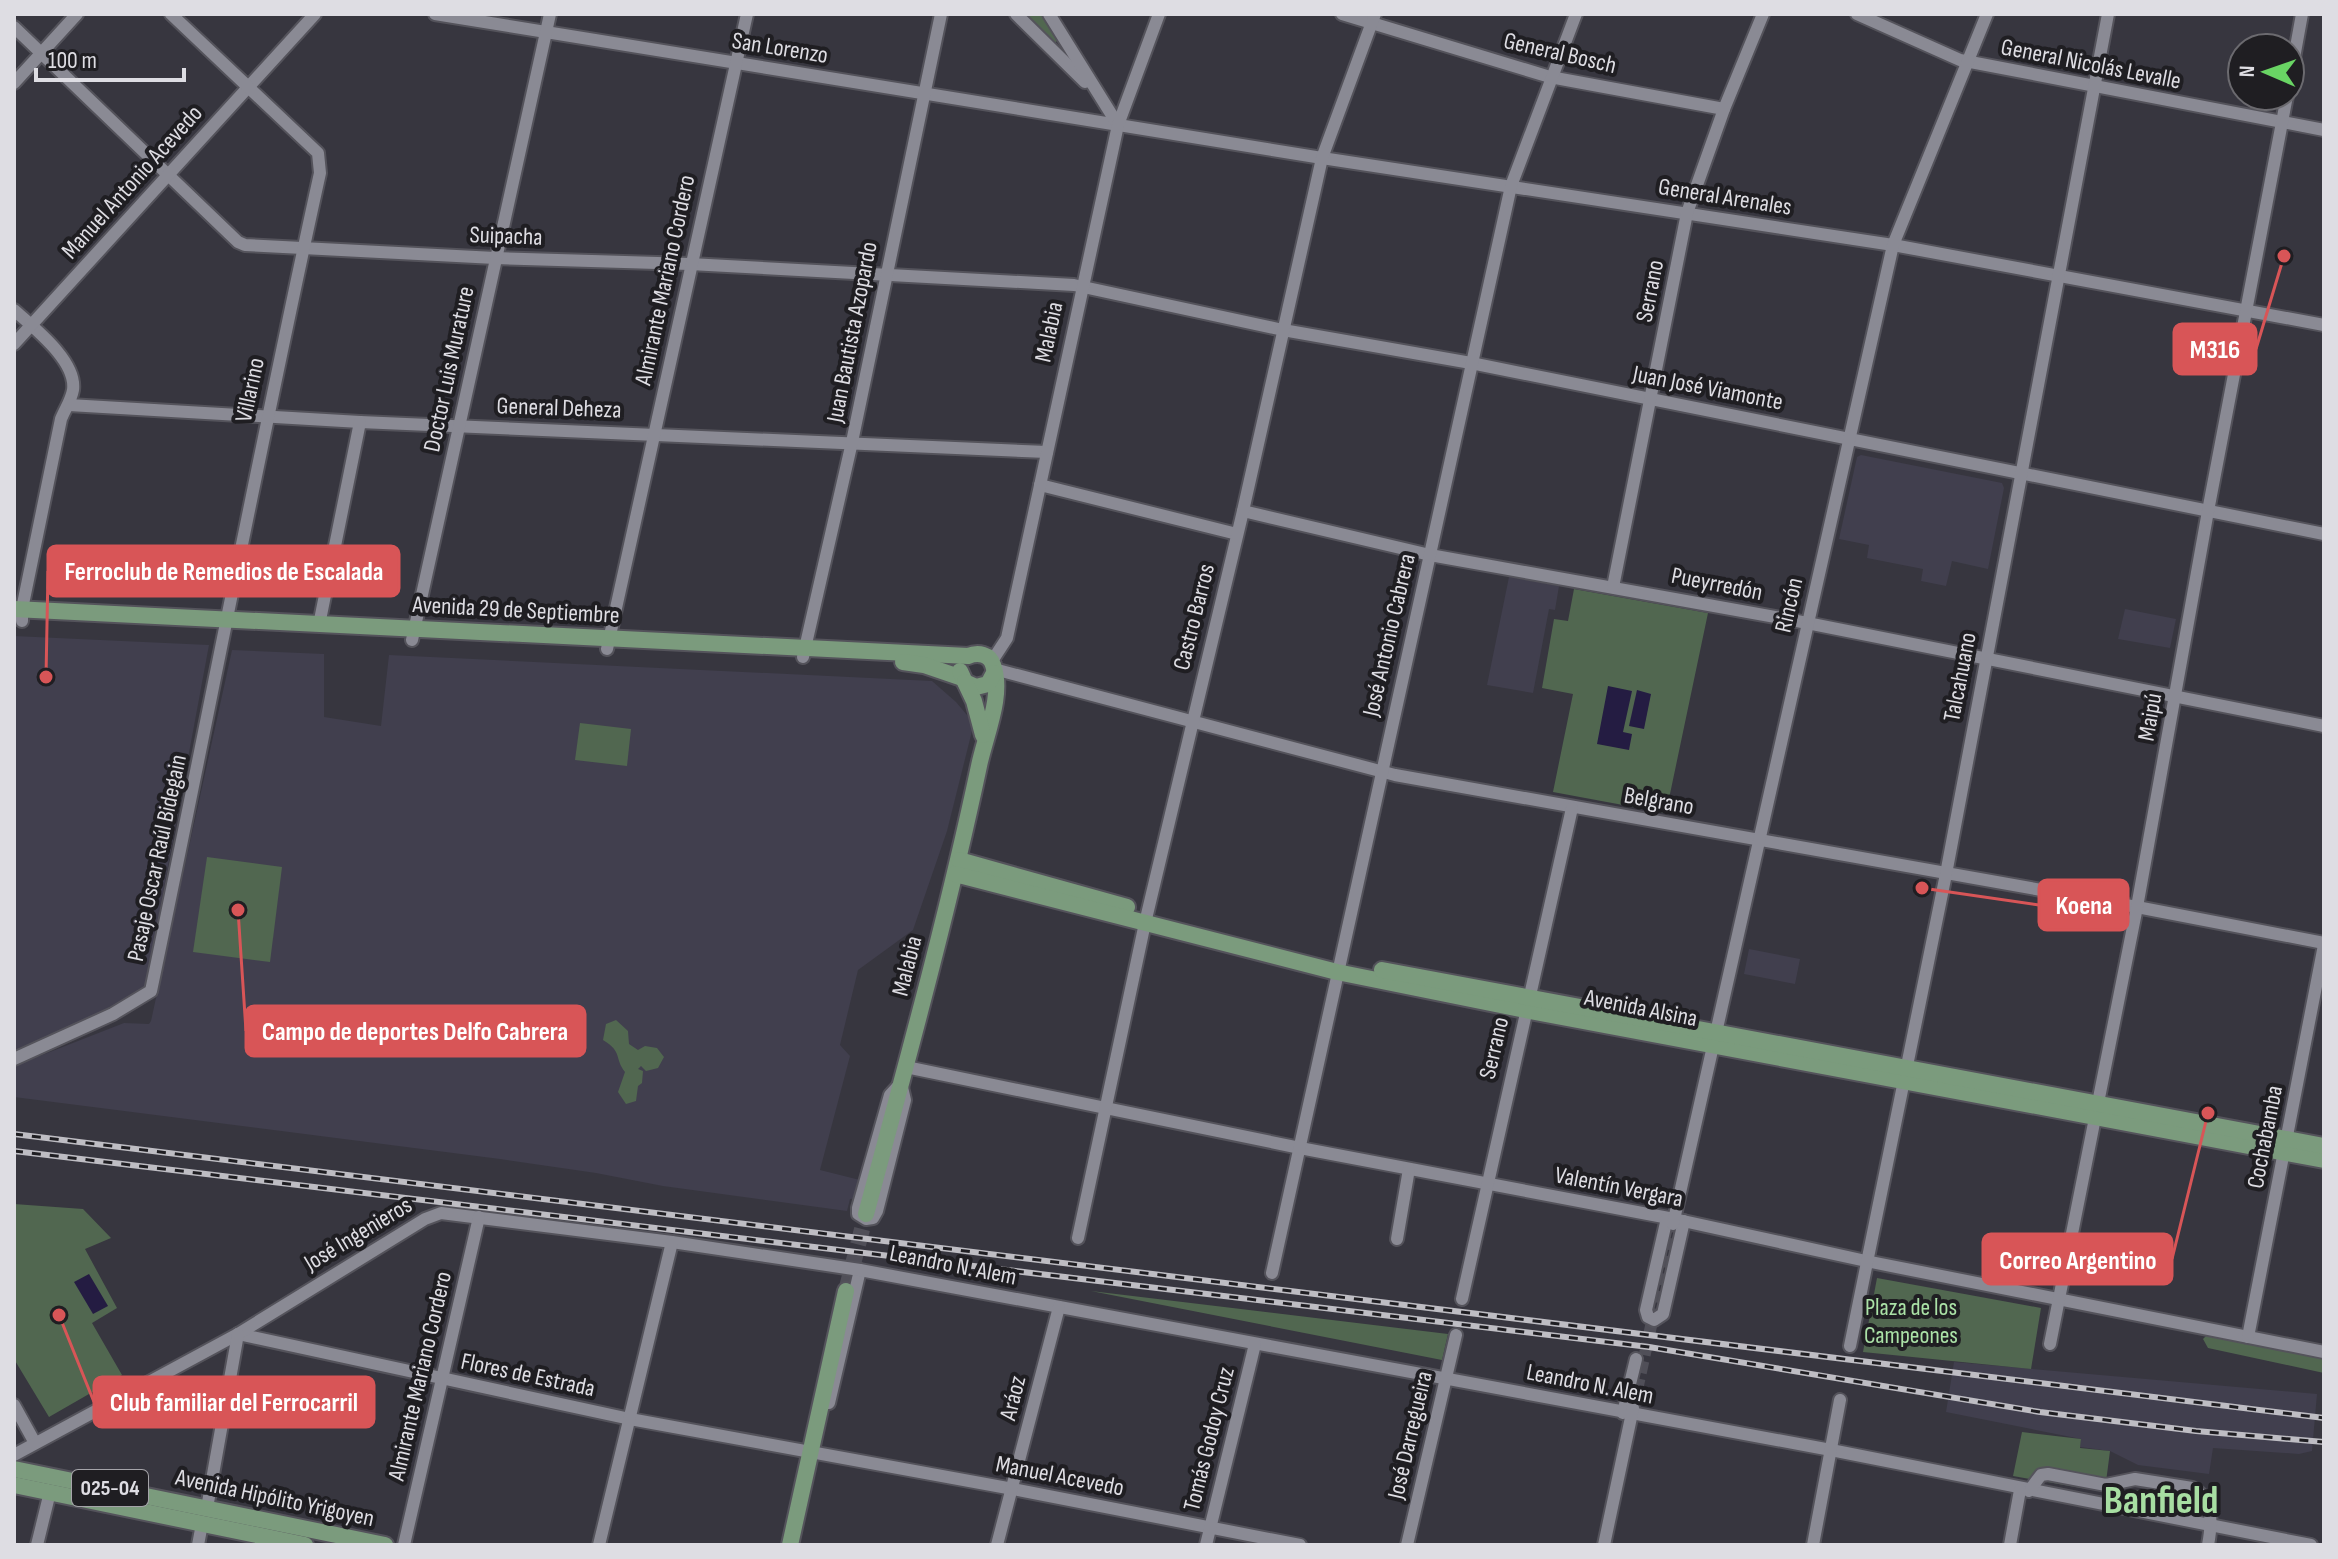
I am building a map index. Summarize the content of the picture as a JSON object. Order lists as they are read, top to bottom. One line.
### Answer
{"streets":{"main road":["Malabia","Avenida 29 de Septiembre","Avenida Alsina","025-04","Avenida Hipólito Yrigoyen"],"street":["San Lorenzo","General Bosch","General Nicolás Levalle","Manuel Antonio Acevedo","General Arenales","Suipacha","Almirante Mariano Cordero","Serrano","Juan Bautista Azopardo","Doctor Luis Murature","Juan José Viamonte","Villarino","General Deheza","Pueyrredón","Rincón","Castro Barros","José Antonio Cabrera","Talcahuano","Maipú","Belgrano","Pasaje Oscar Raúl Bidegain","Cochabamba","Valentín Vergara","José Ingenieros","Leandro N. Alem","Flores de Estrada","Aráoz","José Darregueira","Tomás Godoy Cruz","Manuel Acevedo"]},"crossings":[["San Lorenzo","General Arenales"],["San Lorenzo","Almirante Mariano Cordero"],["San Lorenzo","Juan Bautista Azopardo"],["San Lorenzo","Malabia"],["San Lorenzo","Doctor Luis Murature"],["General Bosch","Serrano"],["General Bosch","Castro Barros"],["General Bosch","José Antonio Cabrera"],["General Nicolás Levalle","Rincón"],["General Nicolás Levalle","Talcahuano"],["General Nicolás Levalle","Maipú"],["Manuel Antonio Acevedo","Suipacha"],["Manuel Antonio Acevedo","Villarino"],["General Arenales","Serrano"],["General Arenales","Malabia"],["General Arenales","Rincón"],["General Arenales","Castro Barros"],["General Arenales","José Antonio Cabrera"],["General Arenales","Talcahuano"],["General Arenales","Maipú"],["Suipacha","Almirante Mariano Cordero"],["Suipacha","Juan Bautista Azopardo"],["Suipacha","Malabia"],["Suipacha","Doctor Luis Murature"],["Suipacha","Juan José Viamonte"],["Suipacha","Villarino"],["Almirante Mariano Cordero","General Deheza"],["Almirante Mariano Cordero","Avenida 29 de Septiembre"],["Almirante Mariano Cordero","José Ingenieros"],["Almirante Mariano Cordero","Flores de Estrada"],["Serrano","Juan José Viamonte"],["Serrano","Pueyrredón"],["Serrano","Belgrano"],["Serrano","Avenida Alsina"],["Serrano","Valentín Vergara"],["Juan Bautista Azopardo","General Deheza"],["Juan Bautista Azopardo","Avenida 29 de Septiembre"],["Malabia","Juan José Viamonte"],["Malabia","General Deheza"],["Malabia","Avenida 29 de Septiembre"],["Malabia","Belgrano"],["Malabia","Avenida Alsina"],["Malabia","Valentín Vergara"],["Doctor Luis Murature","General Deheza"],["Doctor Luis Murature","Avenida 29 de Septiembre"],["Juan José Viamonte","Rincón"],["Juan José Viamonte","Castro Barros"],["Juan José Viamonte","José Antonio Cabrera"],["Juan José Viamonte","Talcahuano"],["Juan José Viamonte","Maipú"],["Villarino","General Deheza"],["Villarino","Avenida 29 de Septiembre"],["Villarino","Pasaje Oscar Raúl Bidegain"],["Pueyrredón","Rincón"],["Pueyrredón","Castro Barros"],["Pueyrredón","José Antonio Cabrera"],["Pueyrredón","Talcahuano"],["Pueyrredón","Maipú"],["Rincón","Belgrano"],["Rincón","Avenida Alsina"],["Rincón","Valentín Vergara"],["Avenida 29 de Septiembre","Belgrano"],["Avenida 29 de Septiembre","Pasaje Oscar Raúl Bidegain"],["Castro Barros","Belgrano"],["Castro Barros","Avenida Alsina"],["Castro Barros","Valentín Vergara"],["José Antonio Cabrera","Belgrano"],["José Antonio Cabrera","Avenida Alsina"],["José Antonio Cabrera","Valentín Vergara"],["Talcahuano","Belgrano"],["Talcahuano","Avenida Alsina"],["Talcahuano","Valentín Vergara"],["Maipú","Belgrano"],["Maipú","Avenida Alsina"],["Maipú","Valentín Vergara"],["Belgrano","Cochabamba"],["Avenida Alsina","Cochabamba"],["Cochabamba","Valentín Vergara"],["José Ingenieros","Leandro N. Alem"],["José Ingenieros","Flores de Estrada"],["Leandro N. Alem","Aráoz"],["Leandro N. Alem","José Darregueira"],["Leandro N. Alem","Tomás Godoy Cruz"],["Flores de Estrada","Manuel Acevedo"],["Aráoz","Manuel Acevedo"],["Tomás Godoy Cruz","Manuel Acevedo"]],"districts":["Banfield"],"parks":["Plaza de los Campeones"],"places":["M316","Ferroclub de Remedios de Escalada","Koena","Campo de deportes Delfo Cabrera","Correo Argentino","Club familiar del Ferrocarril"],"scale_bar":"100 m","north":"left"}
